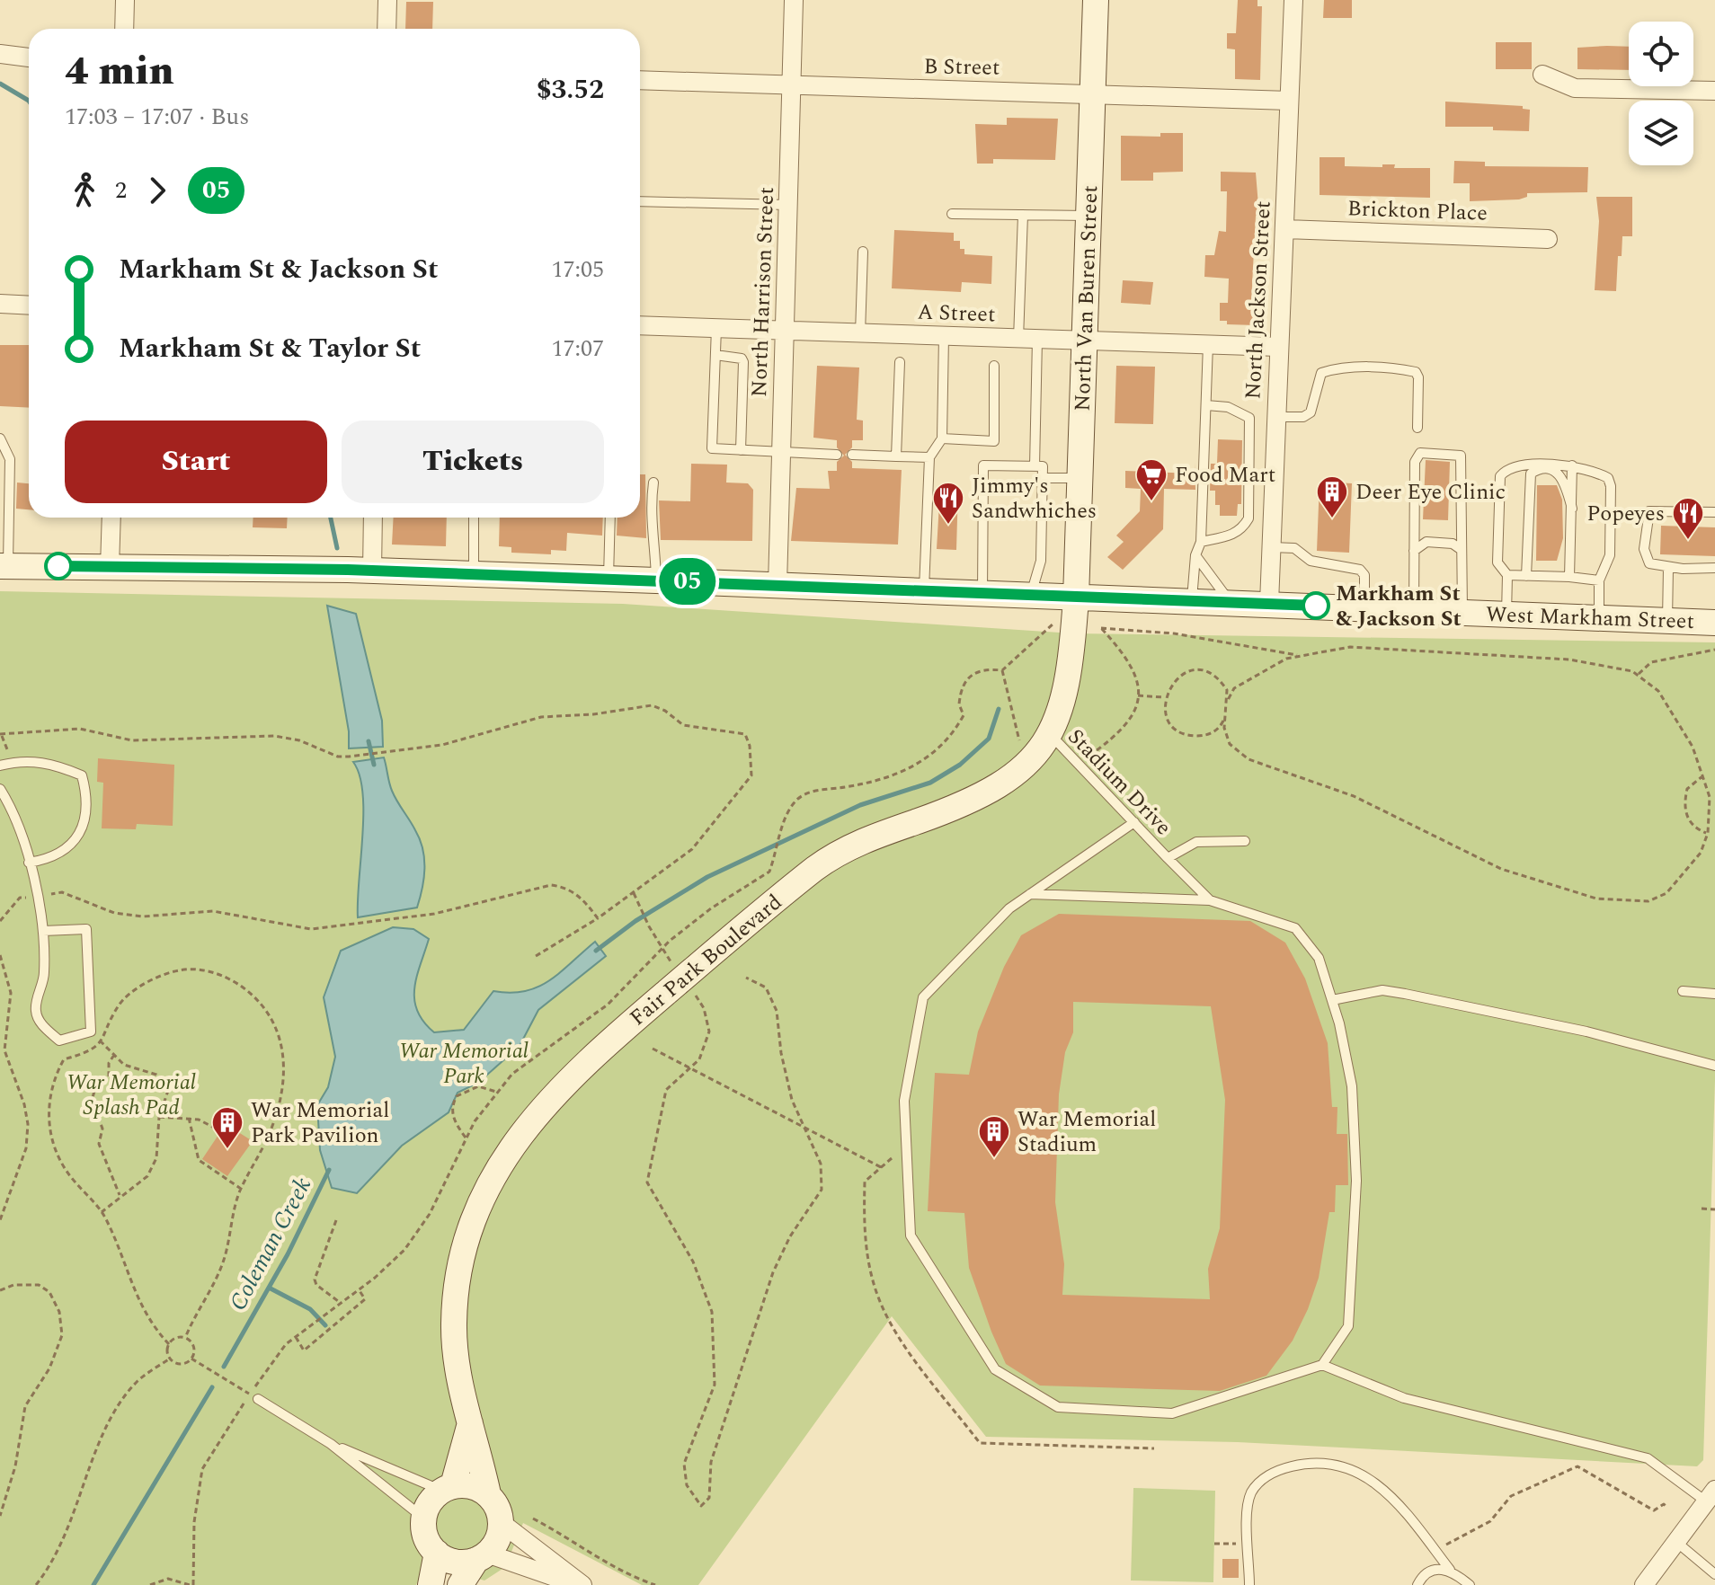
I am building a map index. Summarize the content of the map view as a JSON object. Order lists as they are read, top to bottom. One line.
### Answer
{"streets":{"street":["B Street","Brickton Place","North Harrison Street","North Van Buren Street","North Jackson Street","A Street","West Markham Street","Fair Park Boulevard"],"lane":["Stadium Drive"]},"crossings":[["B Street","North Harrison Street"],["B Street","North Van Buren Street"],["B Street","North Jackson Street"],["Brickton Place","North Jackson Street"],["North Harrison Street","A Street"],["North Harrison Street","West Markham Street"],["North Van Buren Street","A Street"],["North Van Buren Street","West Markham Street"],["North Van Buren Street","Fair Park Boulevard"],["North Jackson Street","A Street"],["North Jackson Street","West Markham Street"],["West Markham Street","Fair Park Boulevard"],["Stadium Drive","Fair Park Boulevard"]],"water":["Coleman Creek"],"parks":["War Memorial Park","War Memorial Splash Pad"],"places":{"supermarket":["Food Mart"],"building":["Deer Eye Clinic","War Memorial Park Pavilion","War Memorial Stadium"],"restaurant":["Jimmy's Sandwhiches","Popeyes"],"other":["Markham St & Jackson St"]},"lines":["bus line 05"],"page":{"on_map":"05","heading":["4 min","17:03 – 17:07 · Bus","$3.52"],"legs":["2","05"],"list":[{"name":"Markham St & Jackson St","value":"17:05"},{"name":"Markham St & Taylor St","value":"17:07"}],"buttons":["Start","Tickets"]}}
